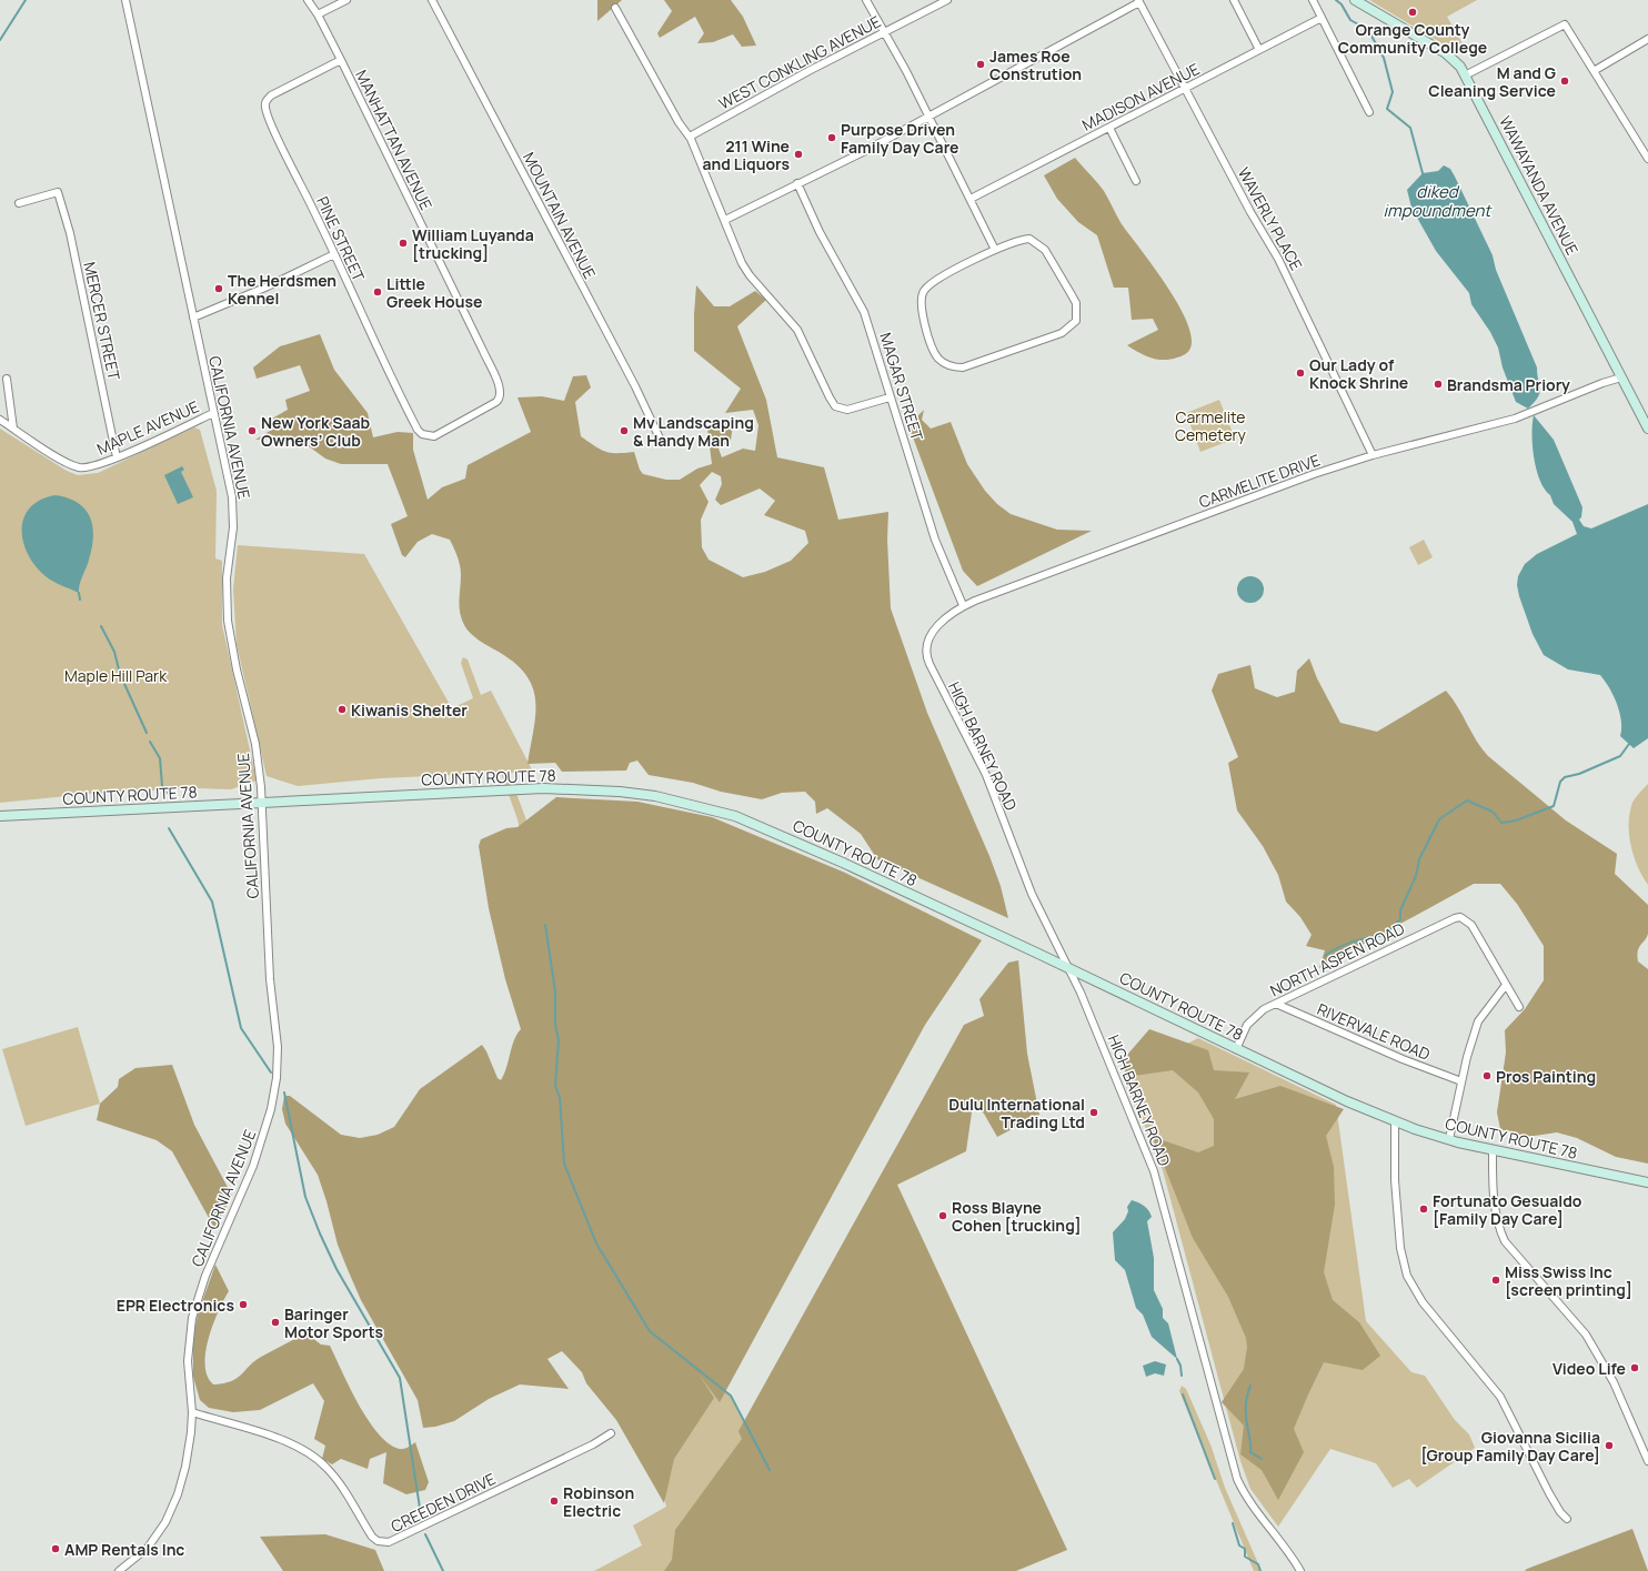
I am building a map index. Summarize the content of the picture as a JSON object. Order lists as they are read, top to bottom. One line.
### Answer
{"streets":{"street":["WEST CONKLING AVENUE","MADISON AVENUE","MANHATTAN AVENUE","WAWAYANDA AVENUE","MOUNTAIN AVENUE","WAVERLY PLACE","PINE STREET","MERCER STREET","MAGAR STREET","MAPLE AVENUE","CALIFORNIA AVENUE","CARMELITE DRIVE","HIGH BARNEY ROAD","COUNTY ROUTE 78","NORTH ASPEN ROAD","RIVERVALE ROAD","CREEDEN DRIVE"]},"crossings":[["MADISON AVENUE","WAVERLY PLACE"],["MANHATTAN AVENUE","PINE STREET"],["WAWAYANDA AVENUE","CARMELITE DRIVE"],["WAVERLY PLACE","CARMELITE DRIVE"],["MERCER STREET","MAPLE AVENUE"],["MAGAR STREET","CARMELITE DRIVE"],["MAPLE AVENUE","CALIFORNIA AVENUE"],["CALIFORNIA AVENUE","COUNTY ROUTE 78"],["CALIFORNIA AVENUE","CREEDEN DRIVE"],["CARMELITE DRIVE","HIGH BARNEY ROAD"],["HIGH BARNEY ROAD","COUNTY ROUTE 78"],["COUNTY ROUTE 78","NORTH ASPEN ROAD"],["NORTH ASPEN ROAD","RIVERVALE ROAD"]],"water":["diked impoundment"],"parks":["Carmelite Cemetery","Maple Hill Park"],"places":["Orange County Community College","James Roe Constrution","M and G Cleaning Service","Purpose Driven Family Day Care","211 Wine and Liquors","William Luyanda [trucking]","The Herdsmen Kennel","Little Greek House","Our Lady of Knock Shrine","Brandsma Priory","New York Saab Owners’ Club","Mv Landscaping & Handy Man","Kiwanis Shelter","Pros Painting","Dulu International Trading Ltd","Fortunato Gesualdo [Family Day Care]","Ross Blayne Cohen [trucking]","Miss Swiss Inc [screen printing]","EPR Electronics","Baringer Motor Sports","Video Life","Giovanna Sicilia [Group Family Day Care]","Robinson Electric","AMP Rentals Inc"]}
